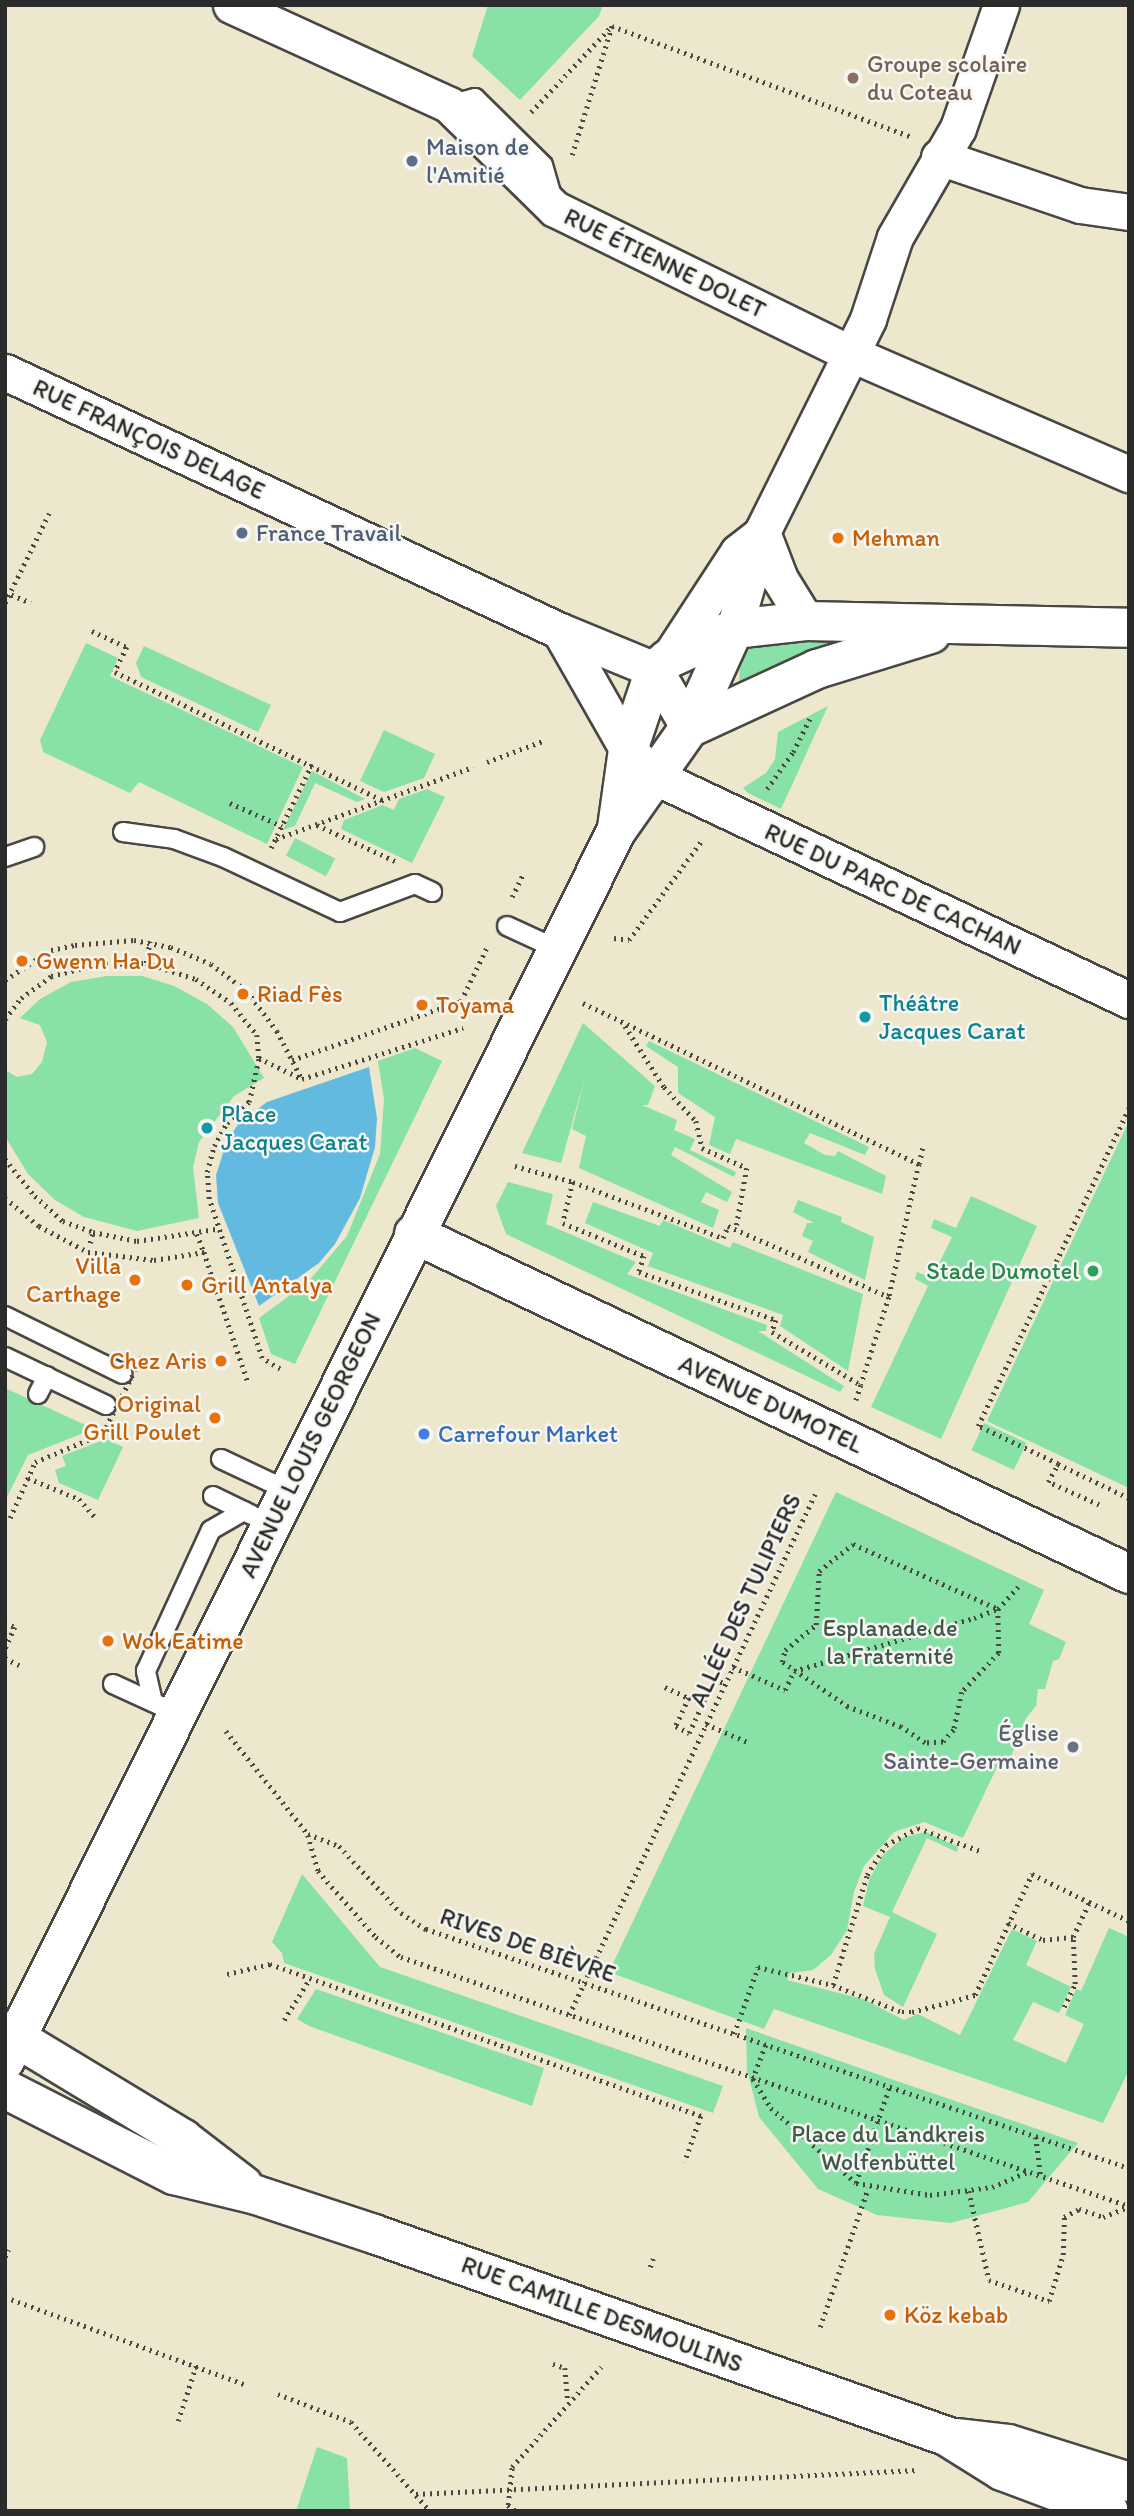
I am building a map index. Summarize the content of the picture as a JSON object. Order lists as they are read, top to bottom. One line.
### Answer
{"streets":{"main road":["AVENUE DUMOTEL","AVENUE LOUIS GEORGEON","RUE CAMILLE DESMOULINS"],"street":["RUE ÉTIENNE DOLET","RUE FRANÇOIS DELAGE","RUE DU PARC DE CACHAN"],"path":["ALLÉE DES TULIPIERS","RIVES DE BIÈVRE"]},"crossings":[["RUE ÉTIENNE DOLET","AVENUE LOUIS GEORGEON"],["RUE FRANÇOIS DELAGE","AVENUE LOUIS GEORGEON"],["RUE DU PARC DE CACHAN","AVENUE LOUIS GEORGEON"],["AVENUE DUMOTEL","AVENUE LOUIS GEORGEON"],["AVENUE LOUIS GEORGEON","RUE CAMILLE DESMOULINS"],["ALLÉE DES TULIPIERS","RIVES DE BIÈVRE"]],"parks":["Esplanade de la Fraternité","Place du Landkreis Wolfenbüttel"],"places":["Groupe scolaire du Coteau","Maison de l'Amitié","France Travail","Mehman","Gwenn Ha Du","Riad Fès","Toyama","Théâtre Jacques Carat","Place Jacques Carat","Stade Dumotel","Villa Carthage","Grill Antalya","Chez Aris","Original Grill Poulet","Carrefour Market","Wok Eatime","Église Sainte-Germaine","Köz kebab"]}
